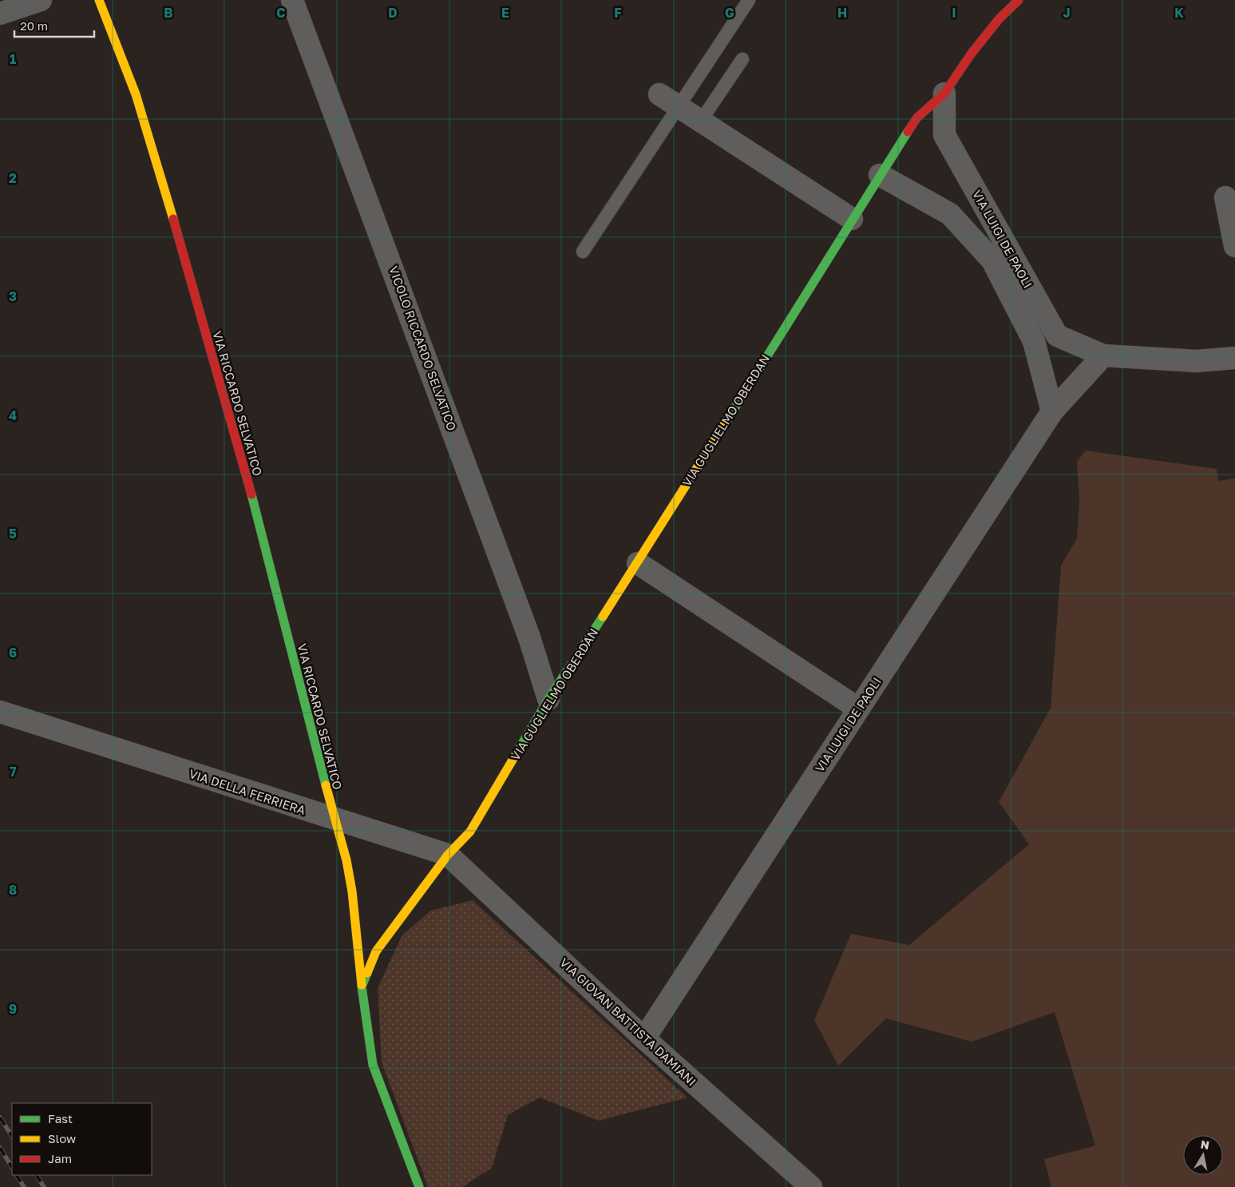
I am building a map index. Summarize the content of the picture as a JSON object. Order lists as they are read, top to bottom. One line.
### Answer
{"streets":{"main road":["VIA RICCARDO SELVATICO","VIA GUGLIELMO OBERDAN"],"street":["VIA LUIGI DE PAOLI","VICOLO RICCARDO SELVATICO","VIA DELLA FERRIERA","VIA GIOVAN BATTISTA DAMIANI"]},"crossings":[["VIA LUIGI DE PAOLI","VIA GUGLIELMO OBERDAN"],["VIA LUIGI DE PAOLI","VIA GIOVAN BATTISTA DAMIANI"],["VICOLO RICCARDO SELVATICO","VIA GUGLIELMO OBERDAN"],["VIA RICCARDO SELVATICO","VIA DELLA FERRIERA"],["VIA GUGLIELMO OBERDAN","VIA DELLA FERRIERA"],["VIA GUGLIELMO OBERDAN","VIA GIOVAN BATTISTA DAMIANI"],["VIA DELLA FERRIERA","VIA GIOVAN BATTISTA DAMIANI"]],"legend":["Fast","Slow","Jam"],"scale_bar":"20 m","north":"top","grid":{"columns":["B","C","D","E","F","G","H","I","J","K"],"rows":["1","2","3","4","5","6","7","8","9"]}}
